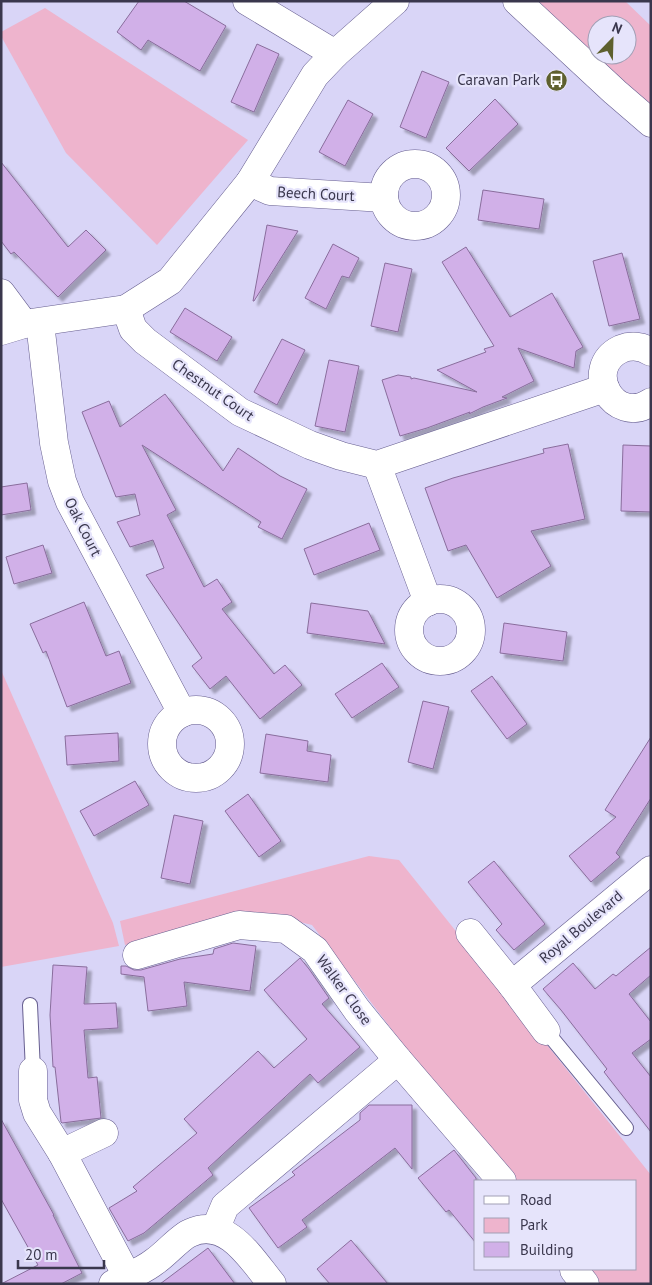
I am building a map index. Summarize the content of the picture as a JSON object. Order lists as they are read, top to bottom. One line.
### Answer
{"streets":{"street":["Beech Court","Chestnut Court","Oak Court","Royal Boulevard","Walker Close"]},"places":{"bus stop":["Caravan Park"]},"legend":["Road","Park","Building"],"scale_bar":"20 m","north":"top right"}
